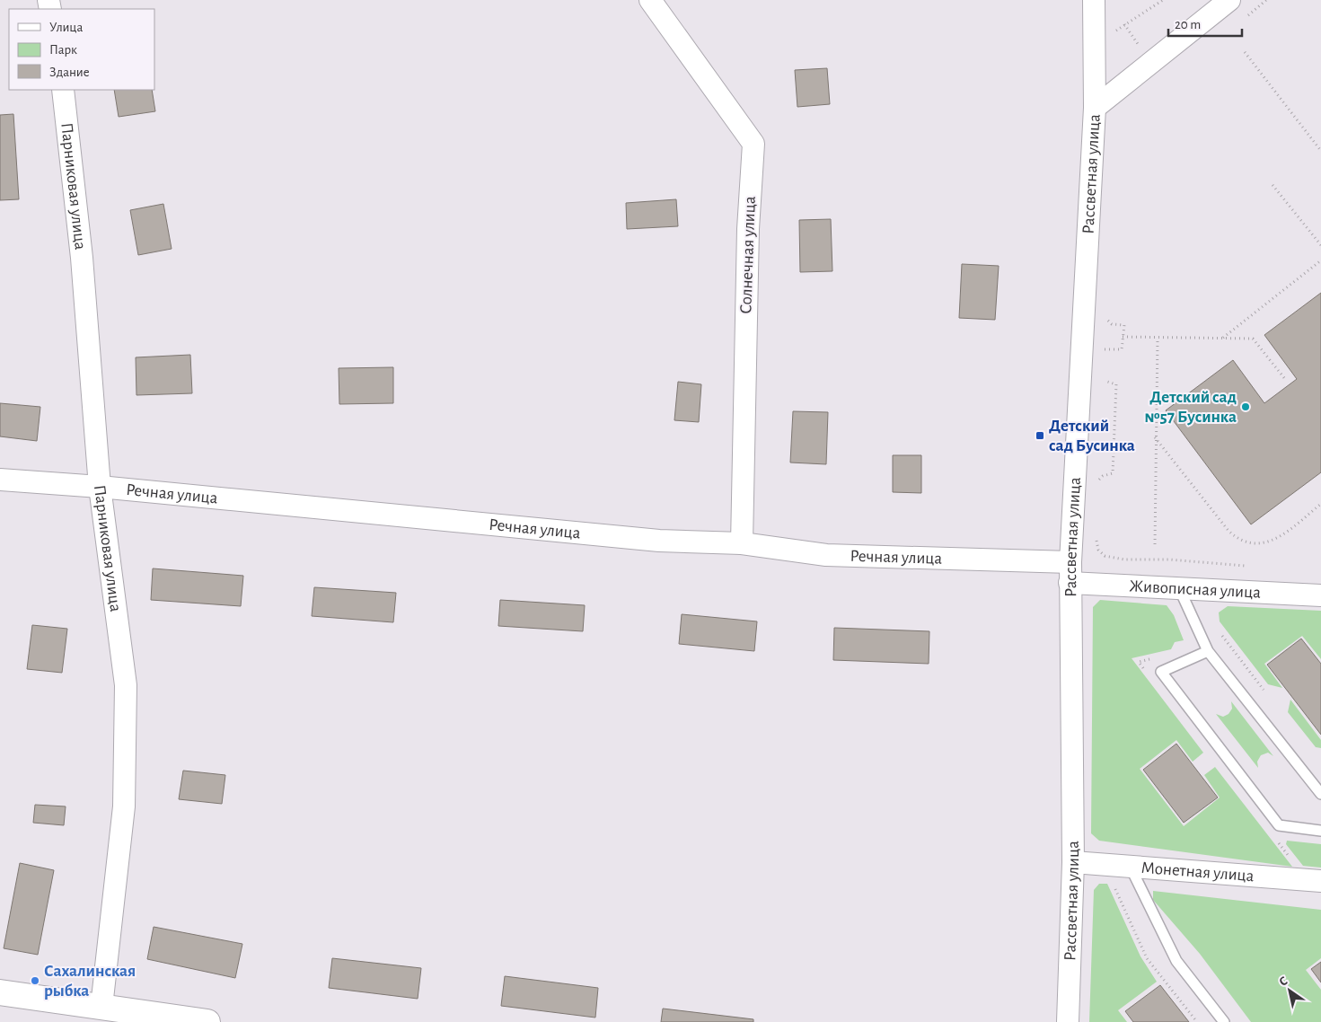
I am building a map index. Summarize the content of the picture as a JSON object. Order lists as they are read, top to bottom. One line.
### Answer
{"streets":{"street":["Рассветная улица","Парниковая улица","Солнечная улица","Речная улица","Живописная улица","Монетная улица"]},"crossings":[["Рассветная улица","Речная улица"],["Рассветная улица","Живописная улица"],["Рассветная улица","Монетная улица"],["Парниковая улица","Речная улица"],["Солнечная улица","Речная улица"]],"places":{"other":["Детский сад №57 Бусинка","Сахалинская рыбка"],"transit":["Детский сад Бусинка"]},"legend":["Улица","Парк","Здание"],"scale_bar":"20 m","north":"top left"}
